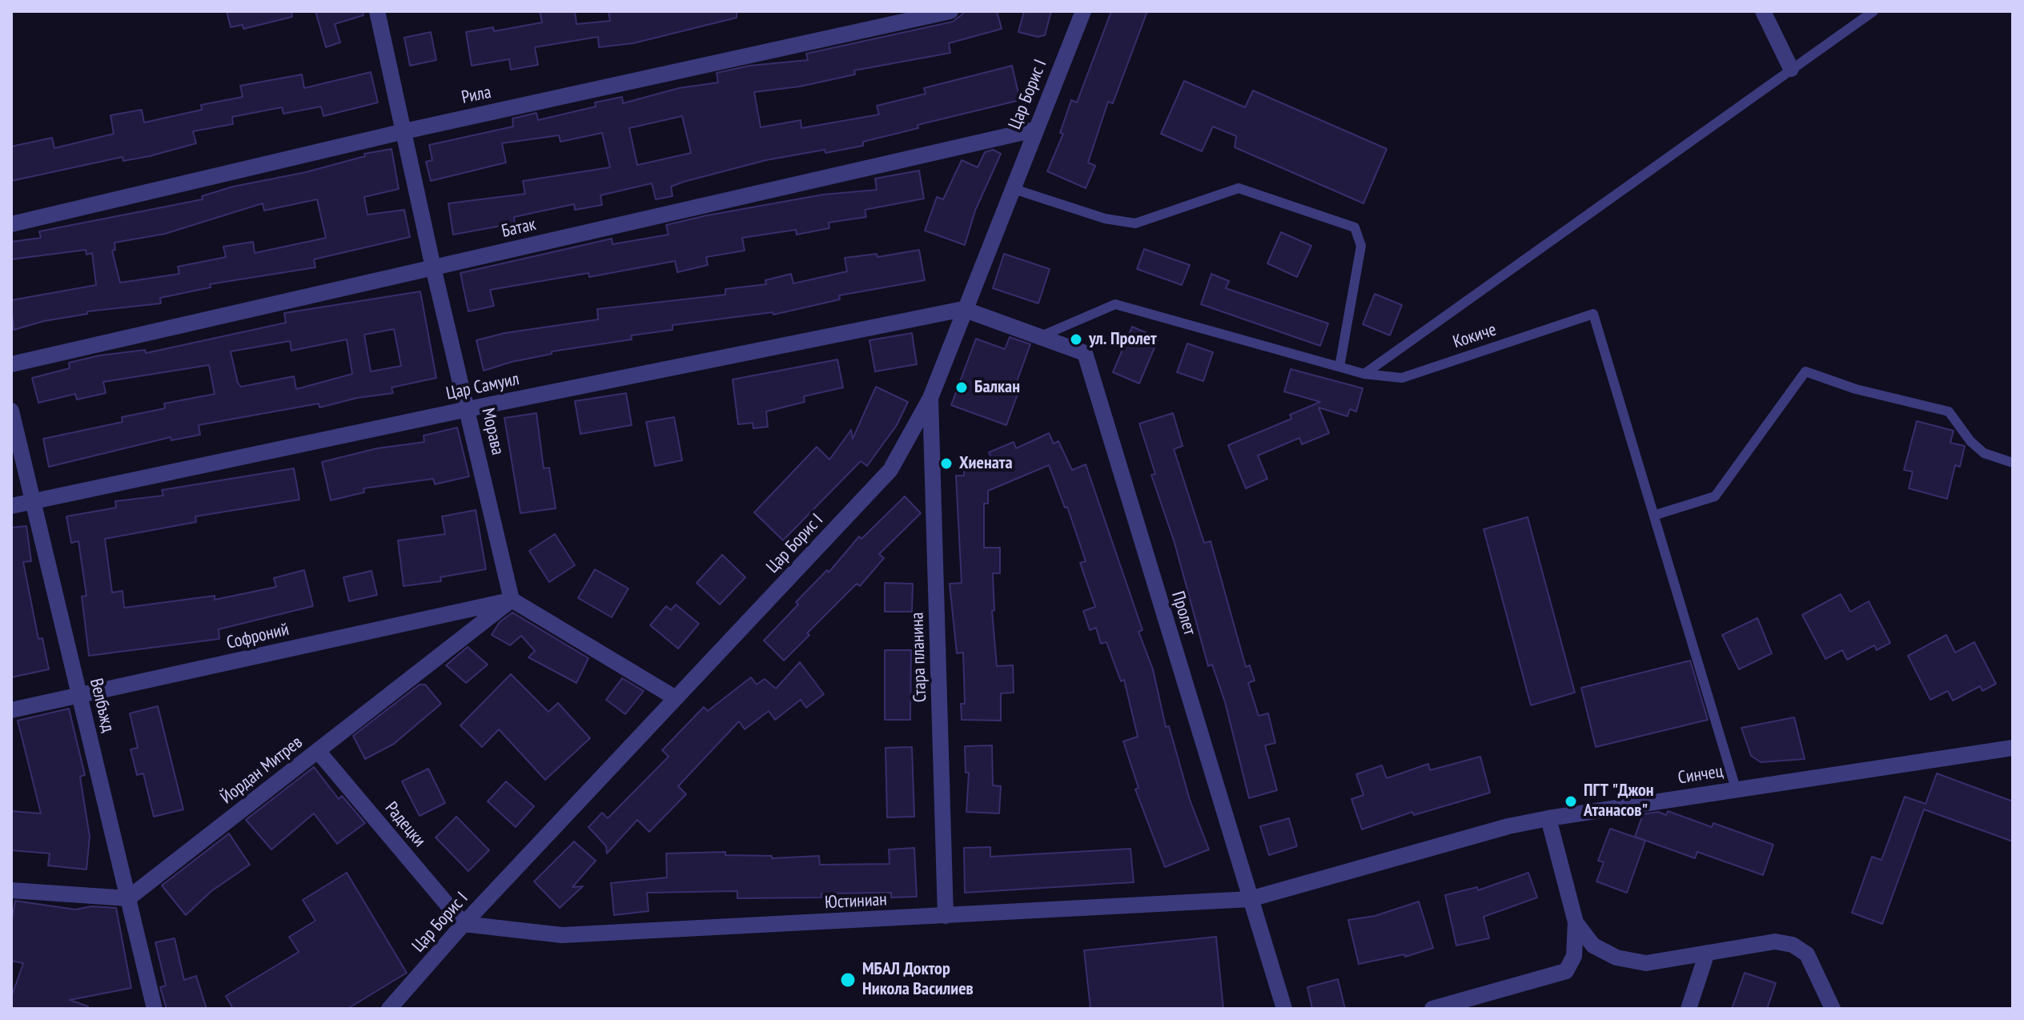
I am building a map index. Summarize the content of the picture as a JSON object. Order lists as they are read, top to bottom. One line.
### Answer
{"streets":{"street":["Цар Борис I","Рила","Батак","Цар Самуил","Морава","Пролет","Софроний","Стара планина","Велбъжд","Йордан Митрев","Синчец","Радецки","Юстиниан"],"lane":["Кокиче"]},"crossings":[["Цар Борис I","Батак"],["Цар Борис I","Цар Самуил"],["Цар Борис I","Пролет"],["Цар Борис I","Стара планина"],["Цар Борис I","Радецки"],["Цар Борис I","Юстиниан"],["Рила","Морава"],["Батак","Морава"],["Кокиче","Пролет"],["Цар Самуил","Морава"],["Цар Самуил","Пролет"],["Цар Самуил","Велбъжд"],["Морава","Софроний"],["Морава","Йордан Митрев"],["Пролет","Синчец"],["Пролет","Юстиниан"],["Софроний","Велбъжд"],["Софроний","Йордан Митрев"],["Стара планина","Юстиниан"],["Велбъжд","Йордан Митрев"],["Йордан Митрев","Радецки"],["Синчец","Юстиниан"],["Радецки","Юстиниан"]],"places":["ул. Пролет","Балкан","Хиената","ПГТ \"Джон Атанасов\"","МБАЛ Доктор Никола Василиев"]}
